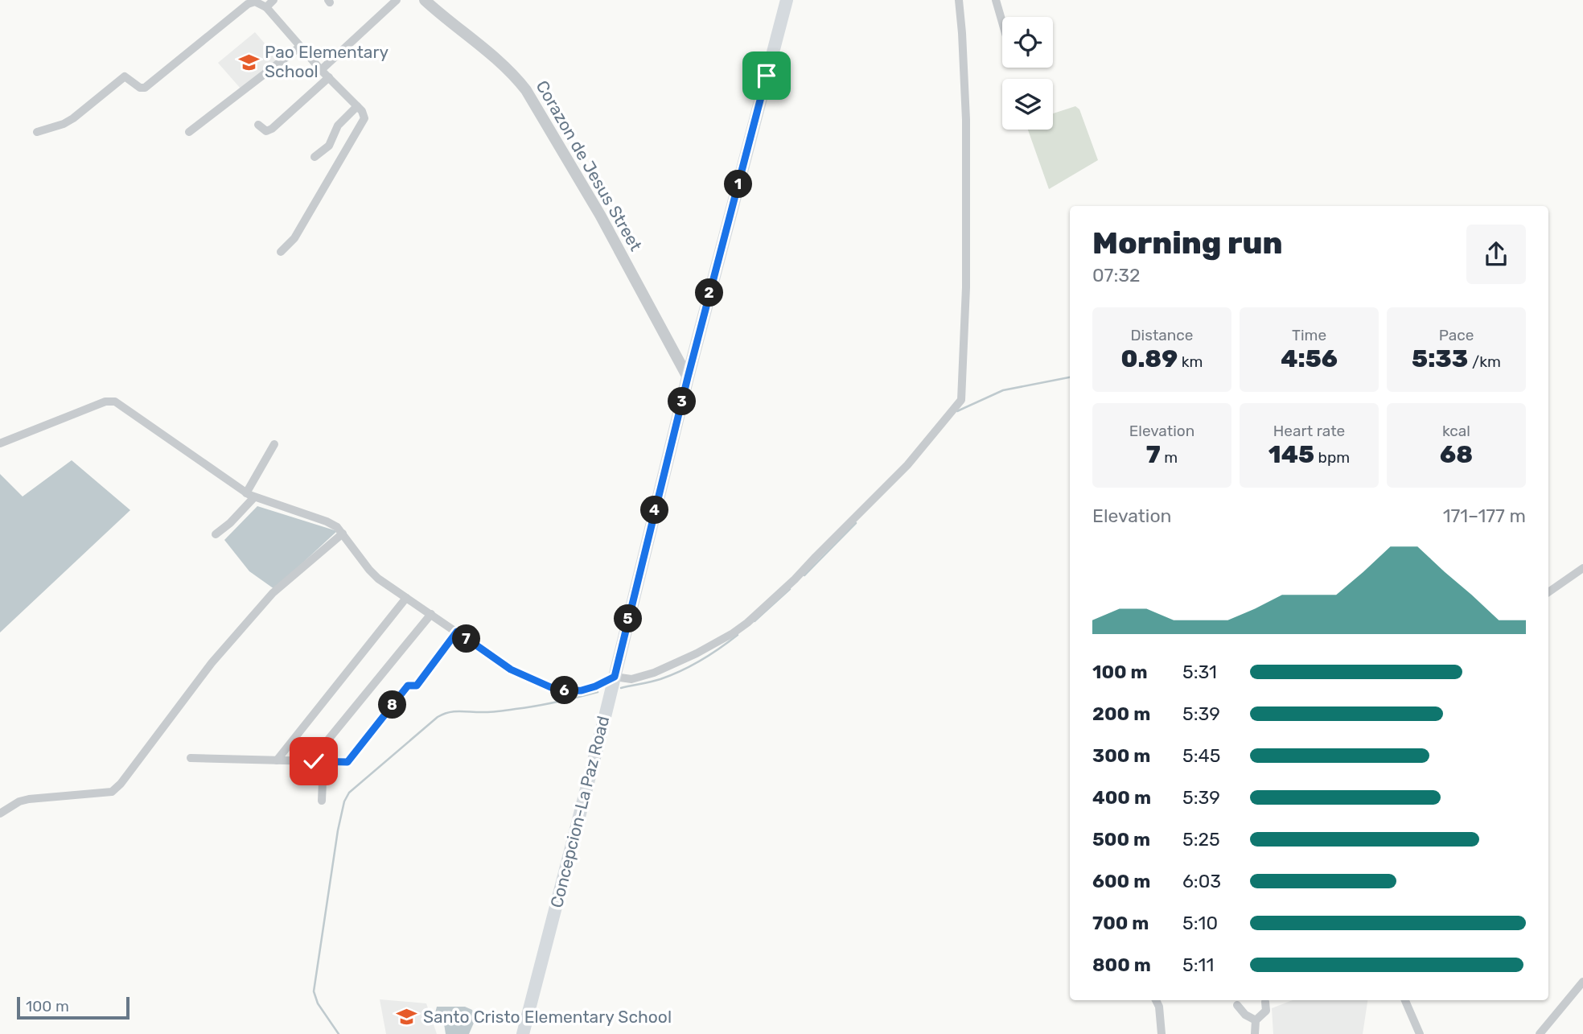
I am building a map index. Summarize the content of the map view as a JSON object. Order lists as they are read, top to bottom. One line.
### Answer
{"streets":{"main road":["Concepcion-La Paz Road"],"street":["Corazon de Jesus Street"]},"crossings":[["Corazon de Jesus Street","Concepcion-La Paz Road"]],"places":{"school or university":["Pao Elementary School","Santo Cristo Elementary School"]},"scale_bar":"100 m","page":{"pins":["1","2","3","4","5","7","6","8"],"heading":["Morning run","07:32"],"stats":[["Distance","0.89 km"],["Time","4:56"],["Pace","5:33 /km"],["Elevation","7 m"],["Heart rate","145 bpm"],["kcal","68"]],"chart":["Elevation","171–177 m"],"list":[{"name":"100 m","note":"5:31"},{"name":"200 m","note":"5:39"},{"name":"300 m","note":"5:45"},{"name":"400 m","note":"5:39"},{"name":"500 m","note":"5:25"},{"name":"600 m","note":"6:03"},{"name":"700 m","note":"5:10"},{"name":"800 m","note":"5:11"}],"scale":"100 m"}}
